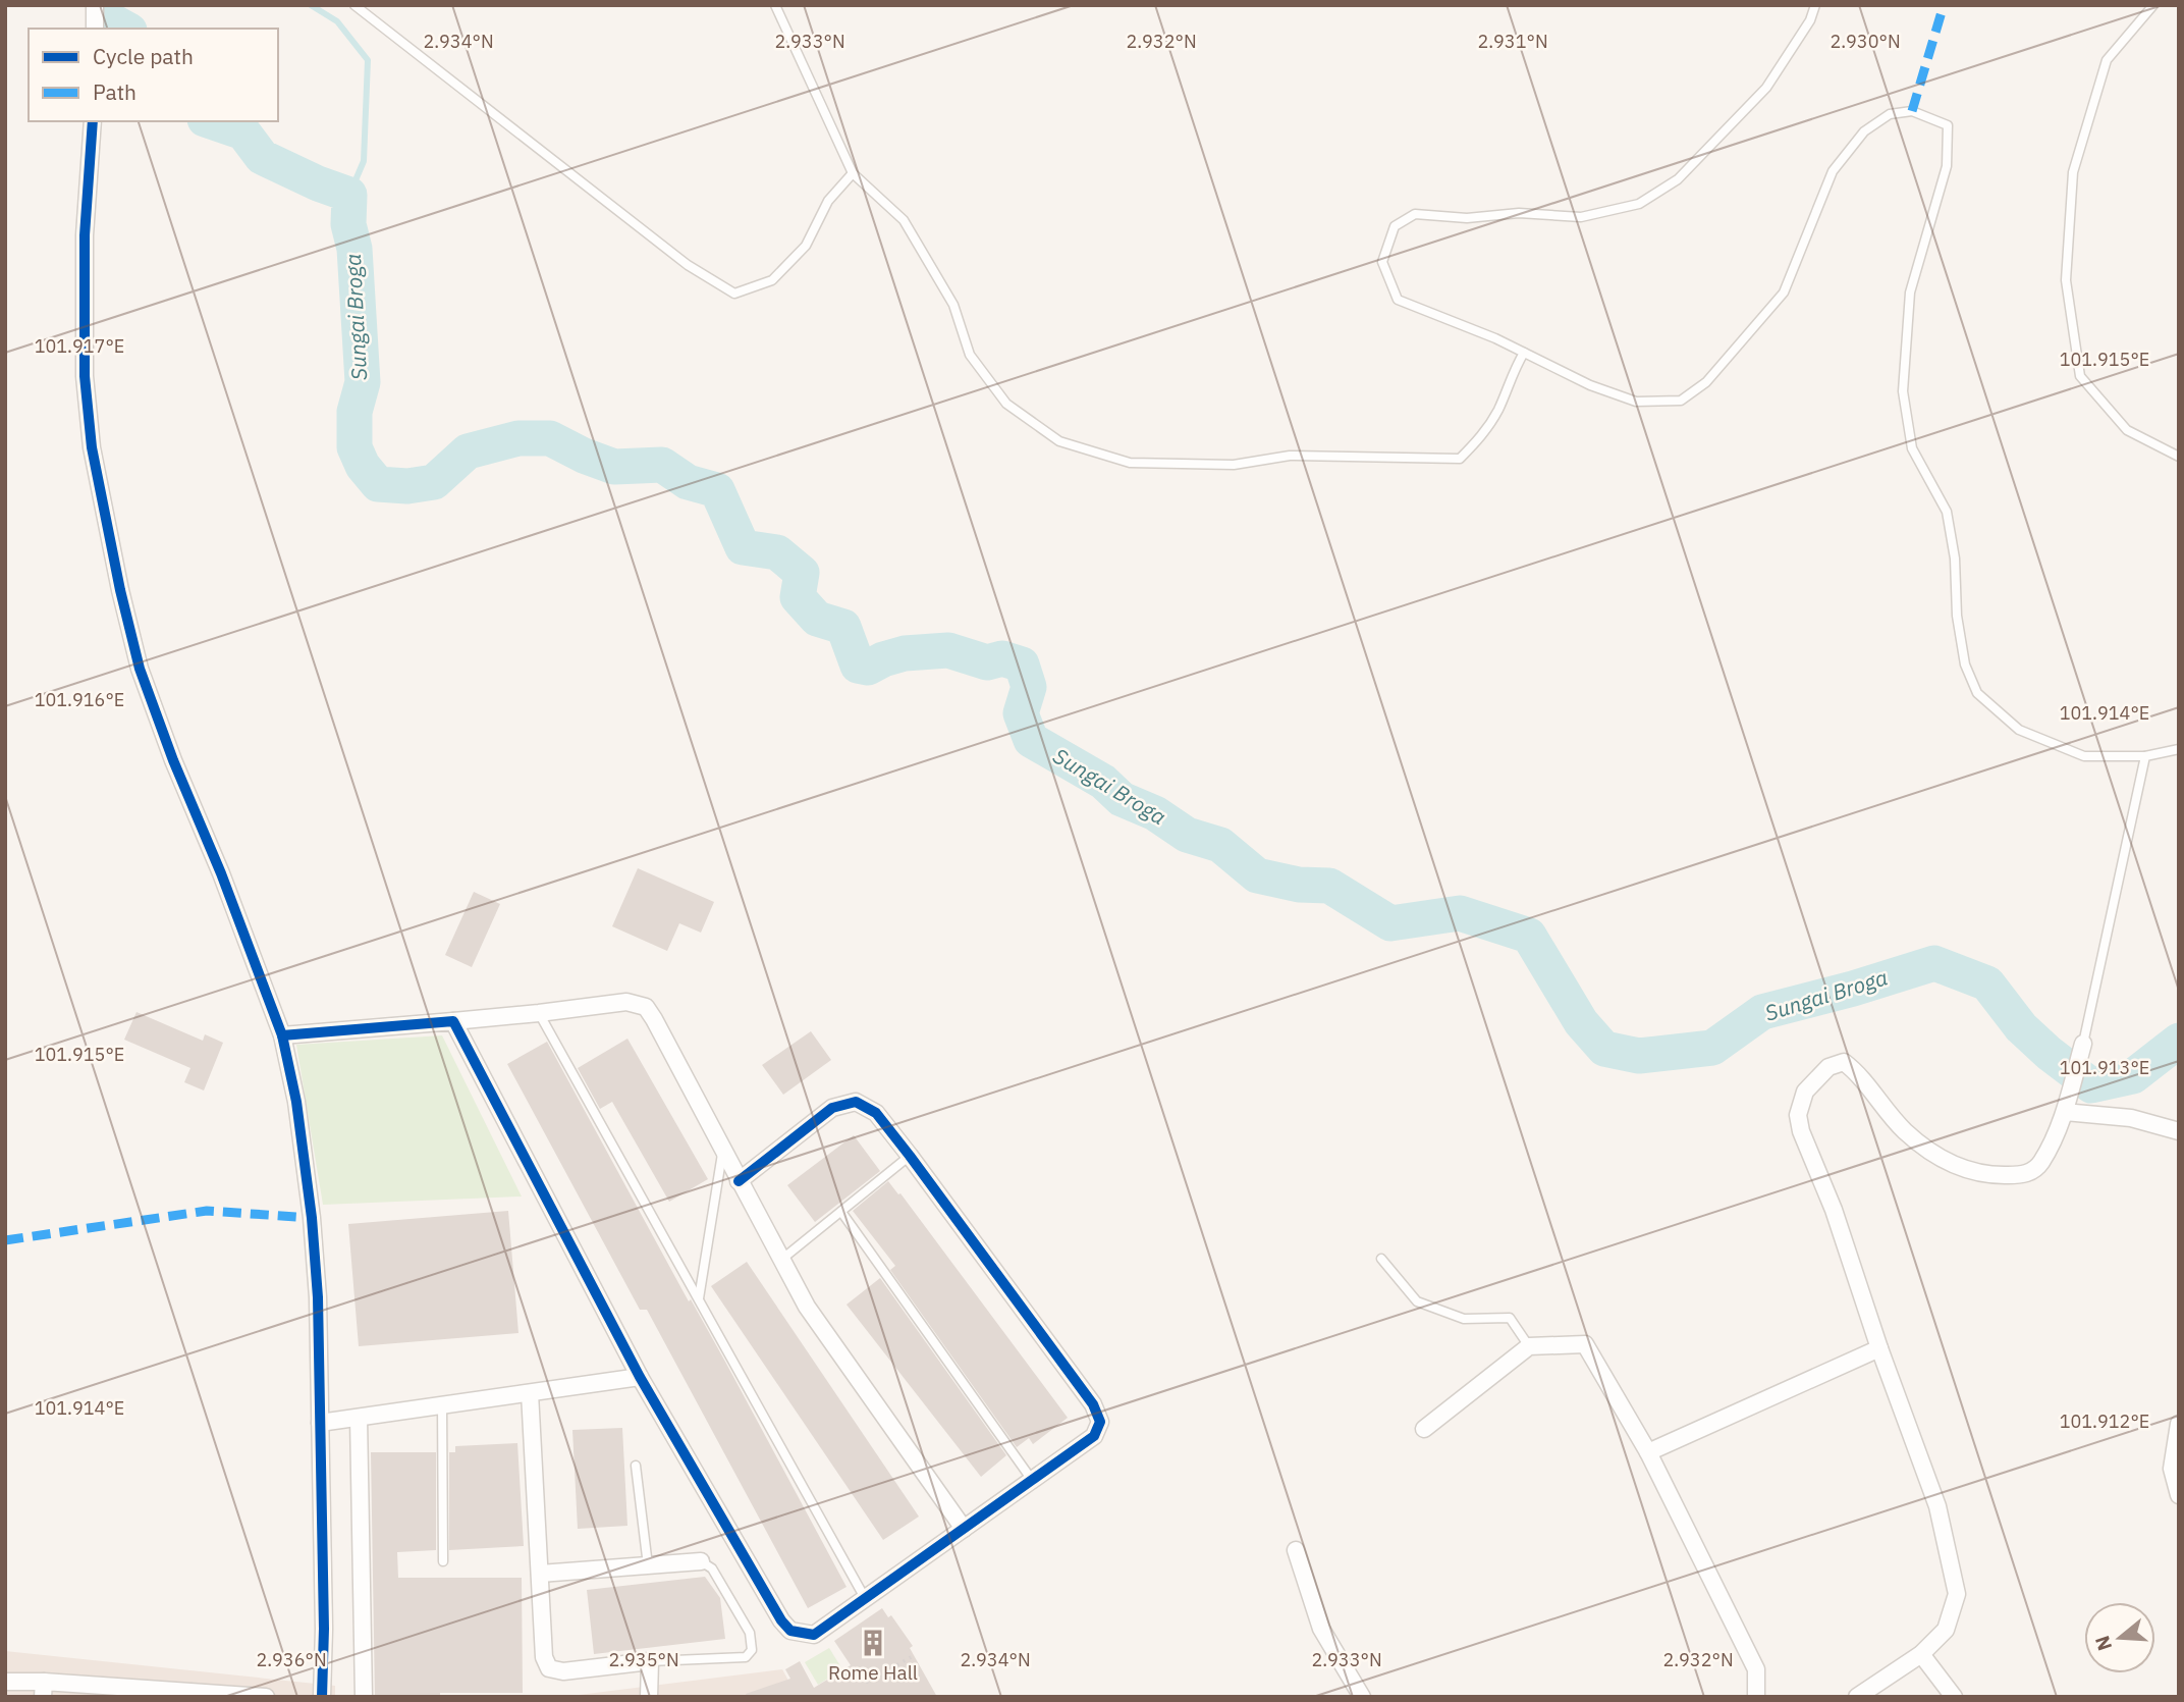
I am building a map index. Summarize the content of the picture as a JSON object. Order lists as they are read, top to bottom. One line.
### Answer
{"water":["Sungai Broga"],"places":{"building":["Rome Hall"]},"legend":["Cycle path","Path"],"north":"left","coordinates":["2.934°N","2.933°N","2.932°N","2.931°N","2.930°N","101.917°E","101.915°E","101.916°E","101.914°E","101.913°E","101.912°E","2.936°N","2.935°N"]}
